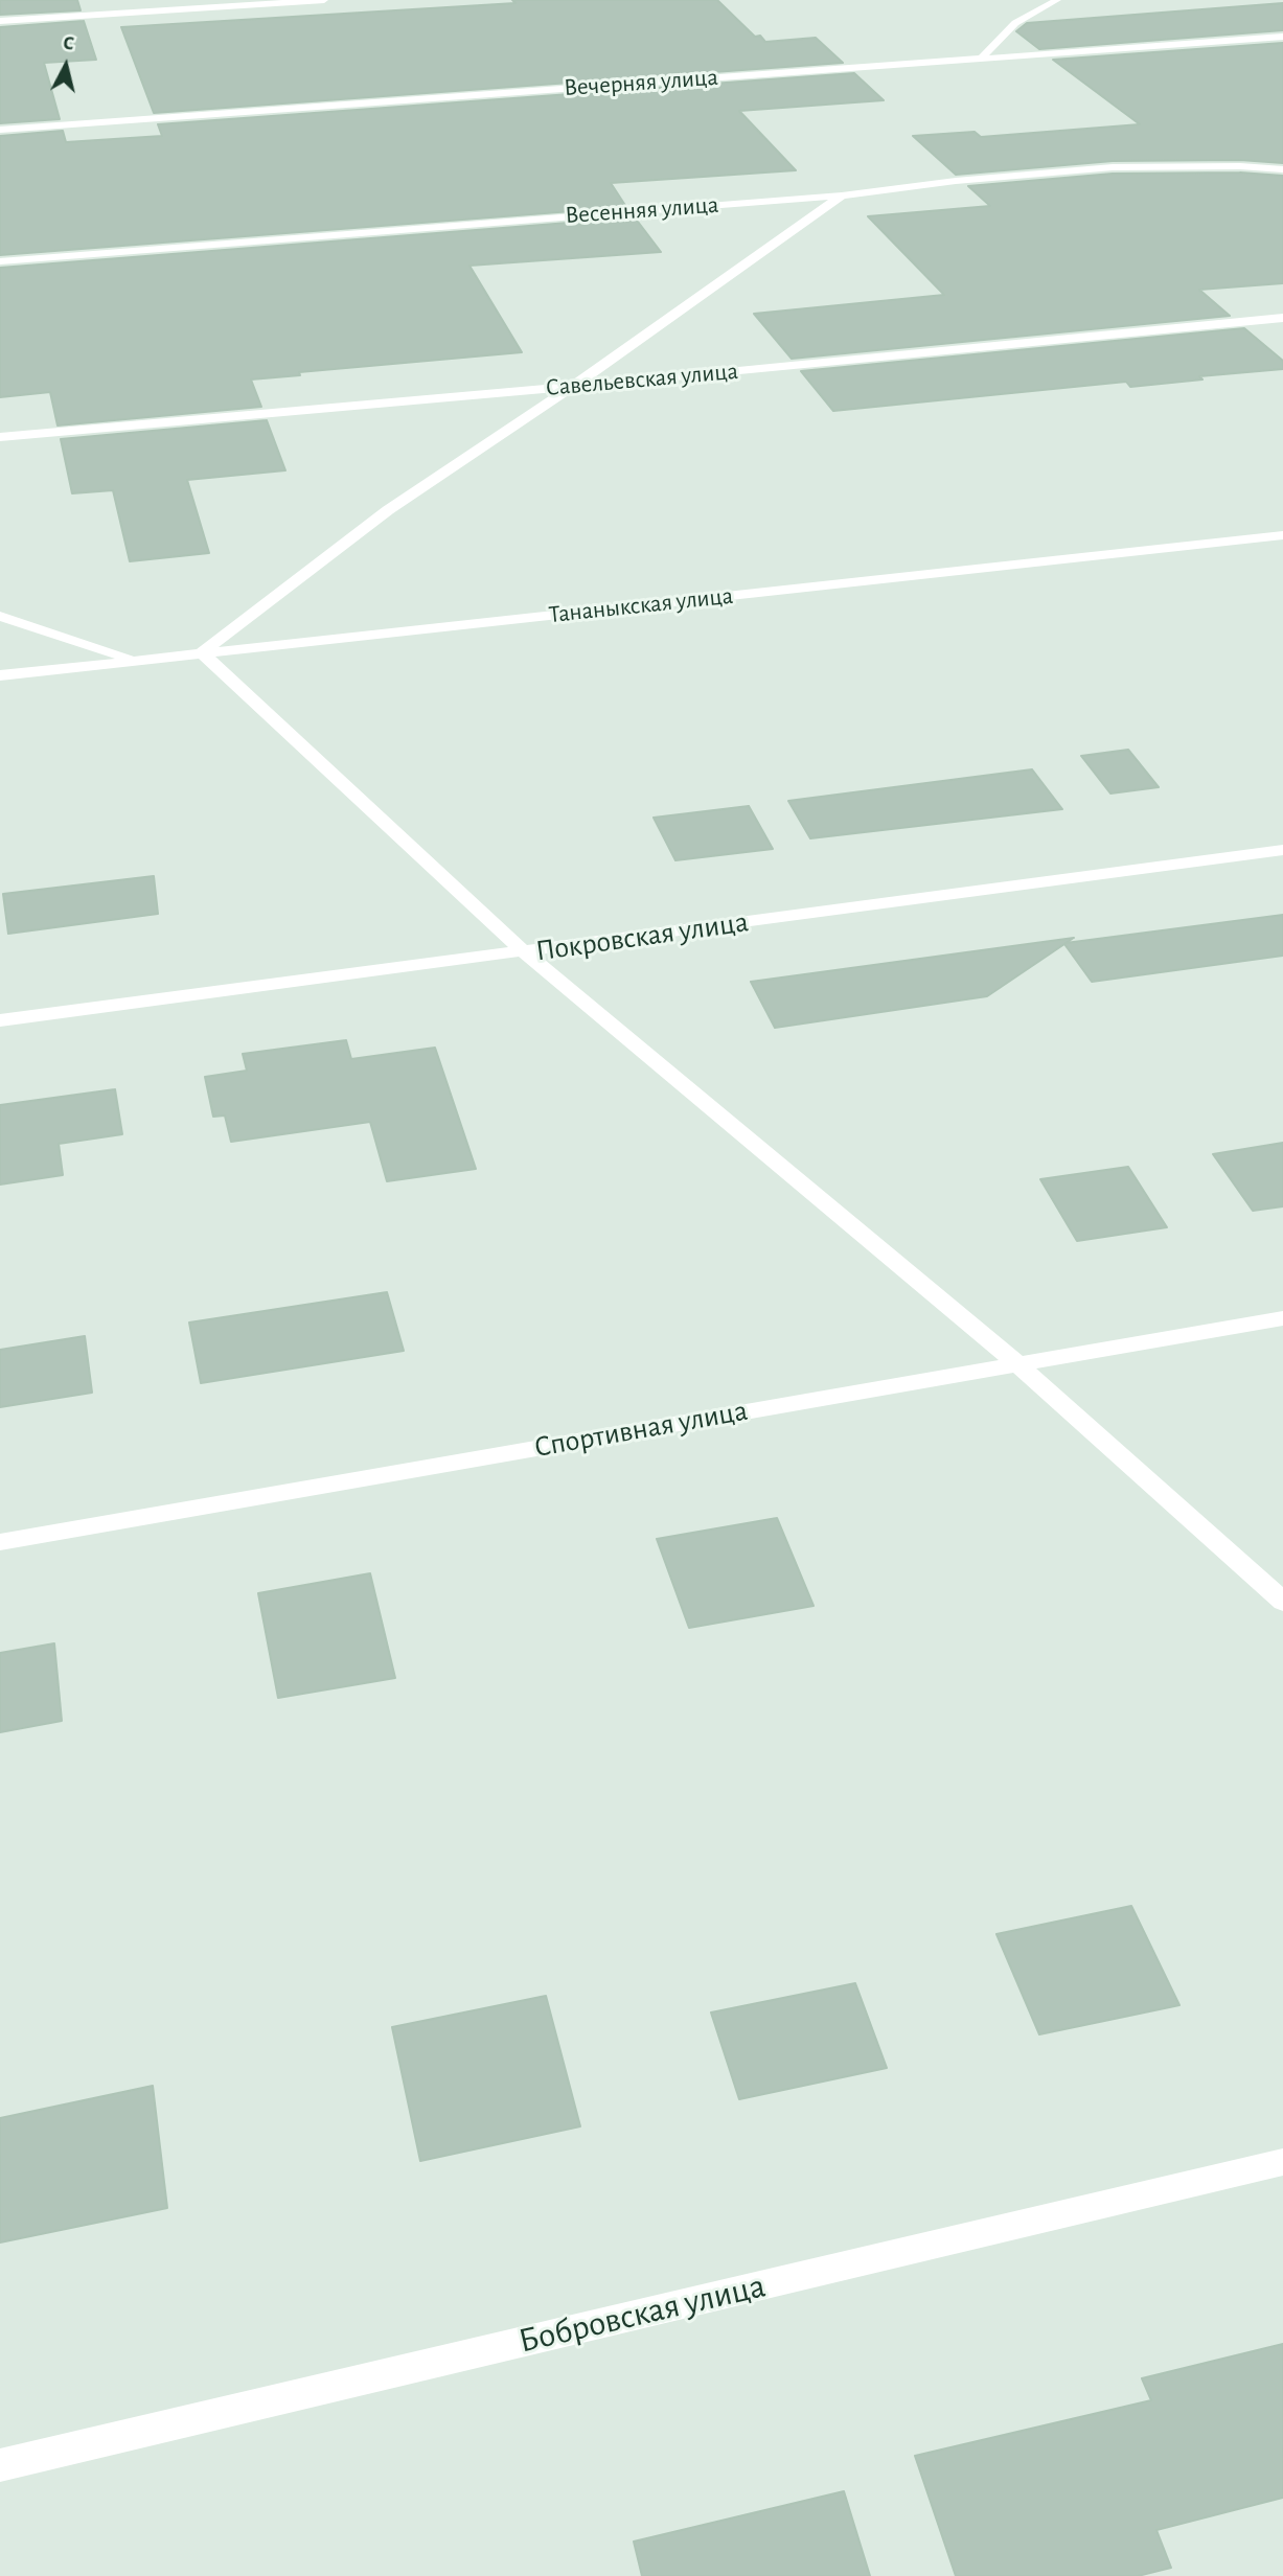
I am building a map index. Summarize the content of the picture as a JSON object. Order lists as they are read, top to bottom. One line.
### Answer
{"streets":{"street":["Вечерняя улица","Весенняя улица","Савельевская улица","Тананыкская улица","Покровская улица","Спортивная улица","Бобровская улица"]},"north":"top"}
